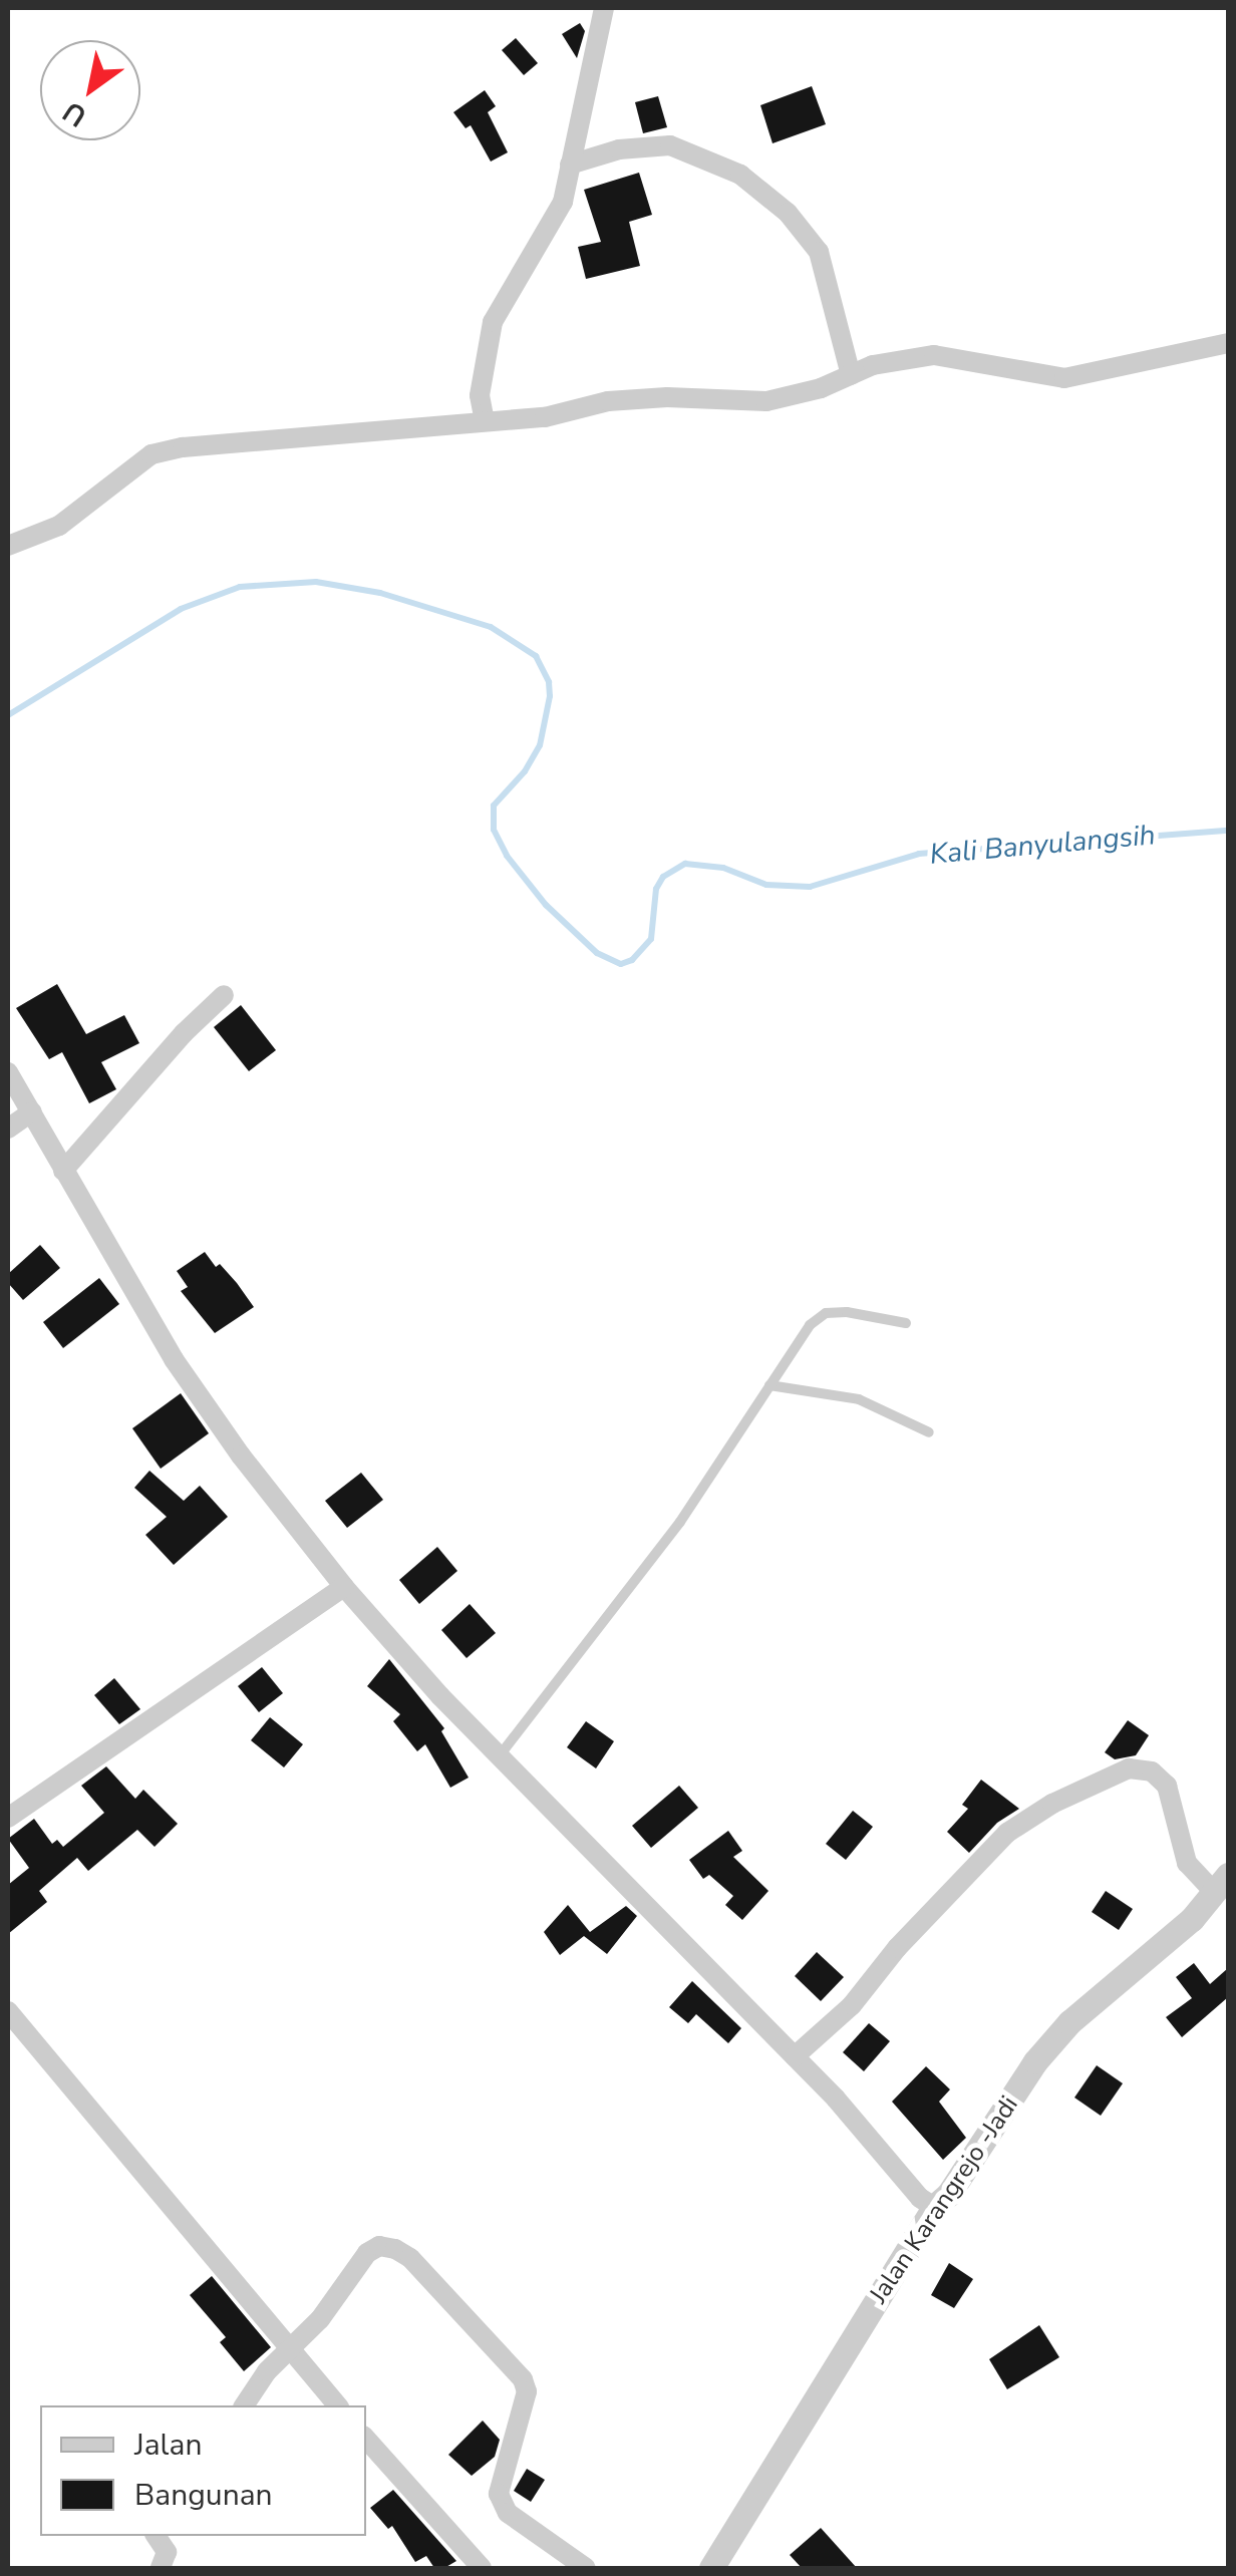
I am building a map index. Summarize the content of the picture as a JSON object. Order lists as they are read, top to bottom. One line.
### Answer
{"streets":{"street":["Jalan Karangrejo -Jadi"]},"water":["Kali Banyulangsih"],"legend":["Jalan","Bangunan"],"north":"bottom left"}
